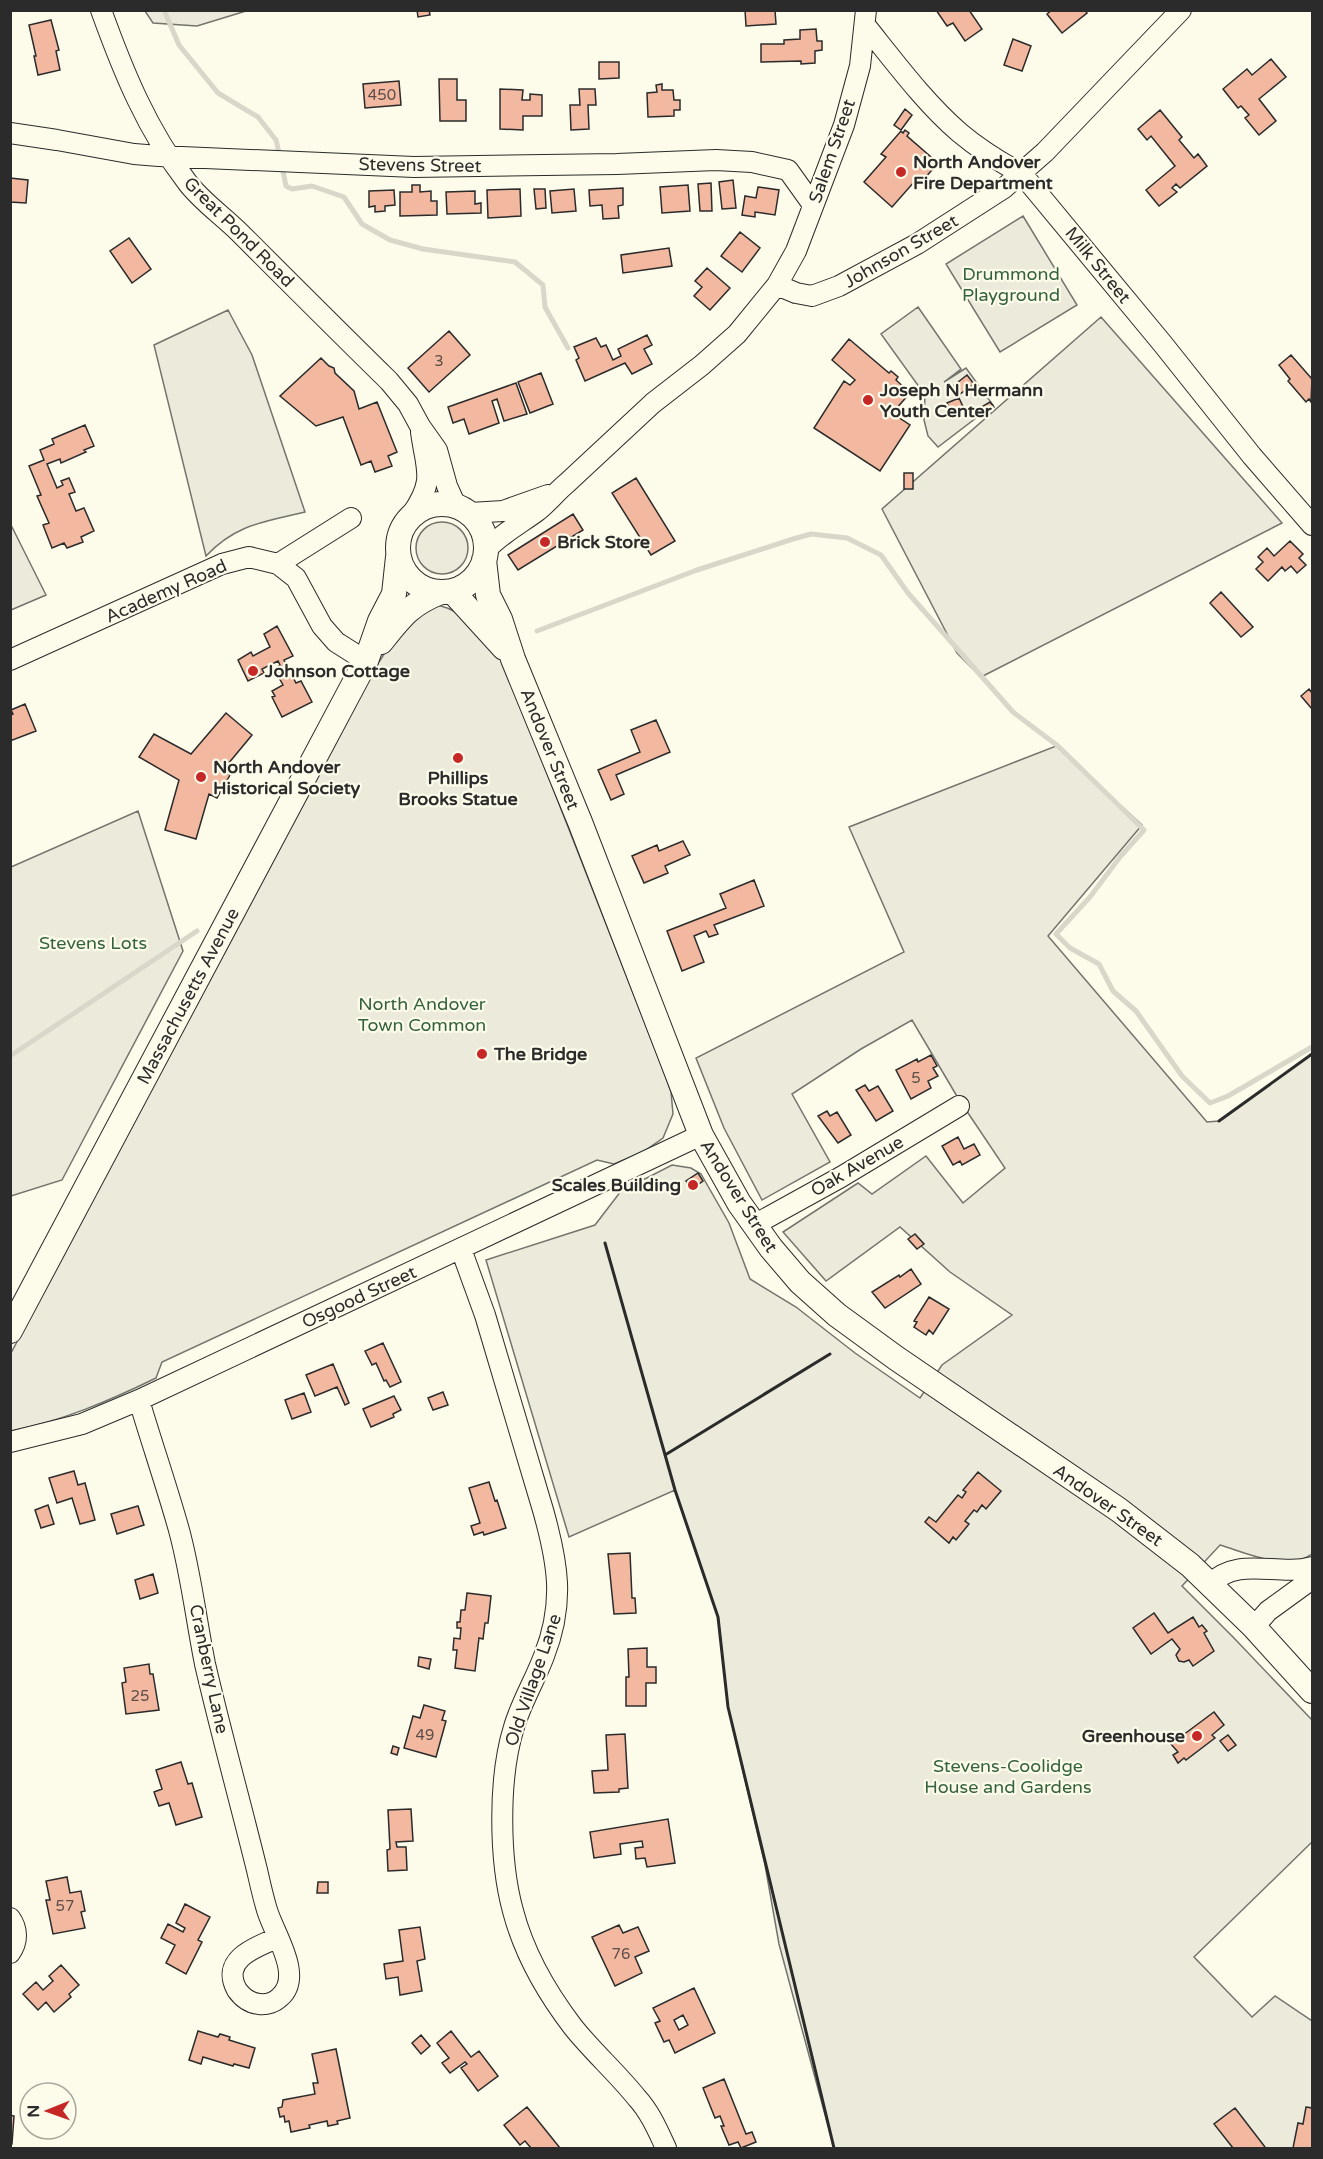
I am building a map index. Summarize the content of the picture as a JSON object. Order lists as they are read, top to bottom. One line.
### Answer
{"streets":{"main road":["Andover Street","Massachusetts Avenue"],"street":["Salem Street","Stevens Street","Great Pond Road","Johnson Street","Milk Street","Academy Road","Oak Avenue","Osgood Street","Cranberry Lane","Old Village Lane"]},"crossings":[["Salem Street","Stevens Street"],["Salem Street","Johnson Street"],["Salem Street","Milk Street"],["Stevens Street","Great Pond Road"],["Great Pond Road","Andover Street"],["Great Pond Road","Massachusetts Avenue"],["Johnson Street","Milk Street"],["Andover Street","Massachusetts Avenue"],["Andover Street","Oak Avenue"],["Andover Street","Osgood Street"],["Osgood Street","Cranberry Lane"],["Osgood Street","Old Village Lane"]],"parks":["Drummond Playground","Stevens Lots","North Andover Town Common","Stevens-Coolidge House and Gardens"],"places":["North Andover Fire Department","Joseph N Hermann Youth Center","Brick Store","Johnson Cottage","Phillips Brooks Statue","North Andover Historical Society","The Bridge","Scales Building","Greenhouse"],"house_numbers":["450","3","5","25","49","57","76"],"north":"left"}
